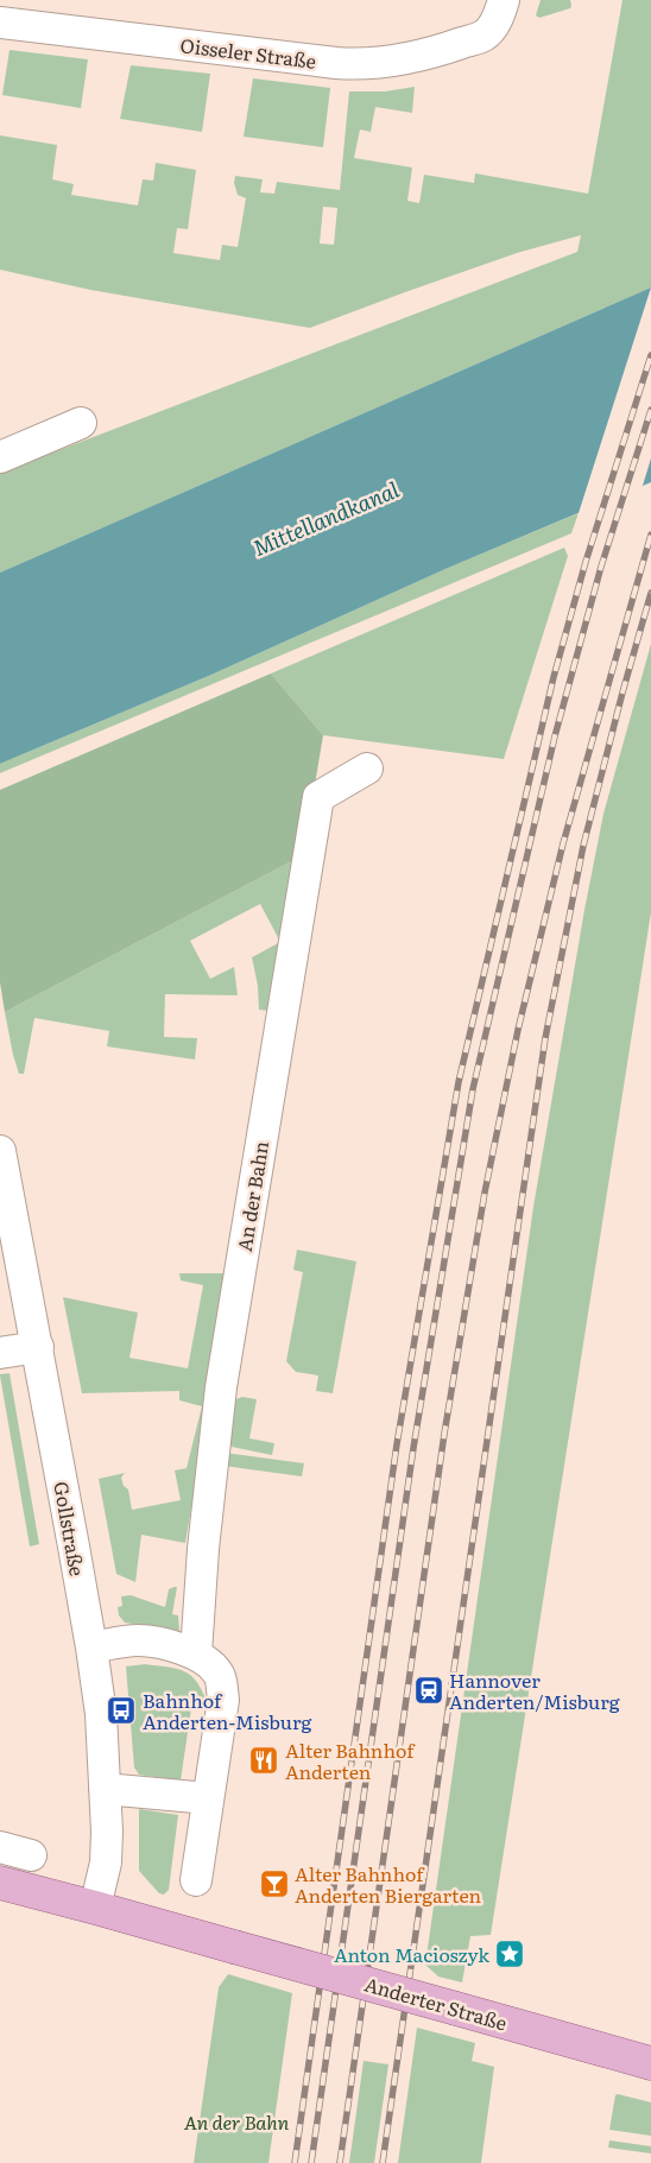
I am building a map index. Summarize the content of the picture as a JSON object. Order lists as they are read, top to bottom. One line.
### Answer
{"streets":{"main road":["Anderter Straße"],"street":["Oisseler Straße","An der Bahn","Gollstraße"]},"crossings":[["Gollstraße","Anderter Straße"]],"water":["Mittellandkanal"],"parks":["An der Bahn"],"places":{"station":["Hannover Anderten/Misburg"],"bus stop":["Bahnhof Anderten-Misburg"],"restaurant":["Alter Bahnhof Anderten"],"bar":["Alter Bahnhof Anderten Biergarten"],"place":["Anton Macioszyk"]}}
